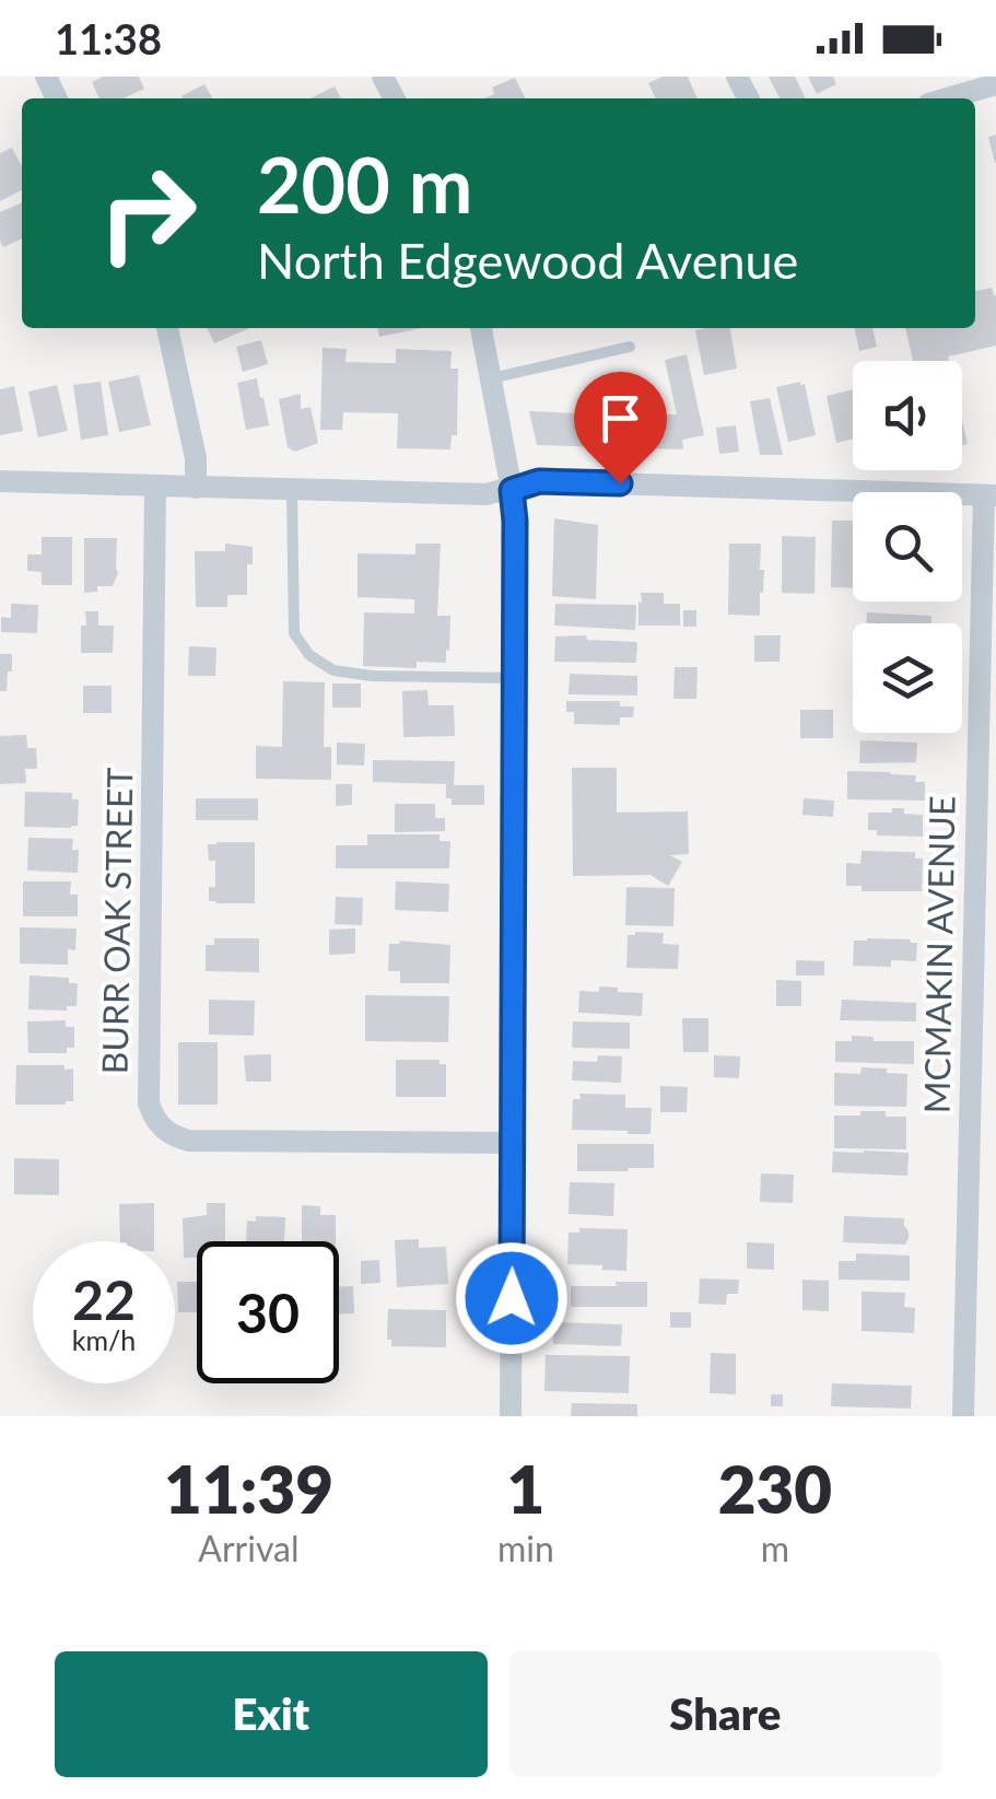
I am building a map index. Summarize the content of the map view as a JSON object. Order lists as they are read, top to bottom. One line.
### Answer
{"streets":{"street":["BURR OAK STREET","MCMAKIN AVENUE"]},"page":{"status":"11:38","turn":["200 m","North Edgewood Avenue"],"speed":"22 km/h","limit":"30","eta":["11:39","Arrival","1","min","230","m"],"buttons":["Exit","Share"]}}
